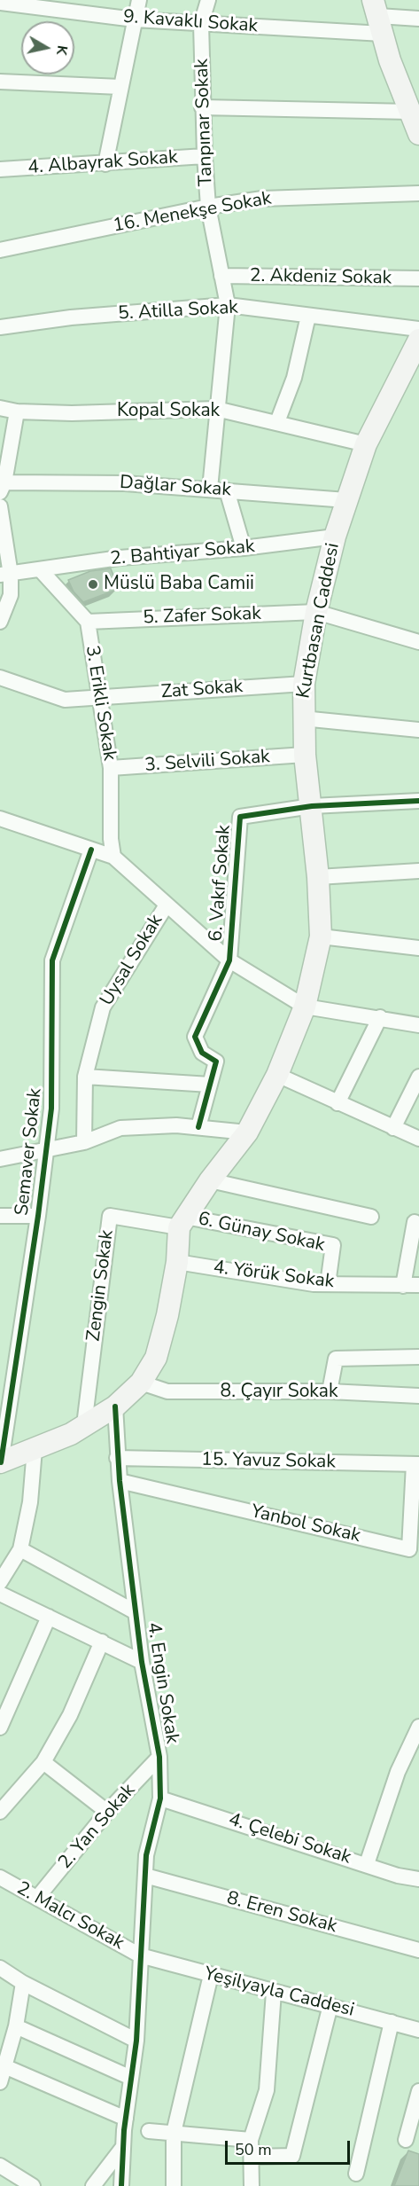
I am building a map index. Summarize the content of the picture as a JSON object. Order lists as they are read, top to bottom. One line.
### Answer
{"streets":{"main road":["Kurtbasan Caddesi"],"street":["9. Kavaklı Sokak","Tanpınar Sokak","4. Albayrak Sokak","16. Menekşe Sokak","2. Akdeniz Sokak","5. Atilla Sokak","Kopal Sokak","Dağlar Sokak","2. Bahtiyar Sokak","5. Zafer Sokak","Zat Sokak","3. Erikli Sokak","3. Selvili Sokak","6. Vakıf Sokak","Uysal Sokak","Semaver Sokak","6. Günay Sokak","4. Yörük Sokak","Zengin Sokak","8. Çayır Sokak","15. Yavuz Sokak","Yanbol Sokak","4. Engin Sokak","2. Yan Sokak","4. Çelebi Sokak","8. Eren Sokak","2. Malcı Sokak","Yeşilyayla Caddesi"]},"crossings":[["9. Kavaklı Sokak","Tanpınar Sokak"],["Tanpınar Sokak","4. Albayrak Sokak"],["Tanpınar Sokak","16. Menekşe Sokak"],["Tanpınar Sokak","2. Akdeniz Sokak"],["Tanpınar Sokak","5. Atilla Sokak"],["Tanpınar Sokak","Kopal Sokak"],["Tanpınar Sokak","Dağlar Sokak"],["Kopal Sokak","Kurtbasan Caddesi"],["Dağlar Sokak","Kurtbasan Caddesi"],["2. Bahtiyar Sokak","Kurtbasan Caddesi"],["2. Bahtiyar Sokak","3. Erikli Sokak"],["5. Zafer Sokak","Kurtbasan Caddesi"],["5. Zafer Sokak","3. Erikli Sokak"],["Kurtbasan Caddesi","Zat Sokak"],["Kurtbasan Caddesi","3. Selvili Sokak"],["Kurtbasan Caddesi","6. Vakıf Sokak"],["Kurtbasan Caddesi","6. Günay Sokak"],["Kurtbasan Caddesi","Zengin Sokak"],["Zat Sokak","3. Erikli Sokak"],["3. Erikli Sokak","3. Selvili Sokak"],["6. Günay Sokak","4. Yörük Sokak"],["6. Günay Sokak","Zengin Sokak"],["15. Yavuz Sokak","Yanbol Sokak"],["15. Yavuz Sokak","4. Engin Sokak"],["Yanbol Sokak","4. Engin Sokak"],["4. Engin Sokak","2. Yan Sokak"],["4. Engin Sokak","4. Çelebi Sokak"],["4. Engin Sokak","8. Eren Sokak"],["4. Engin Sokak","2. Malcı Sokak"],["4. Engin Sokak","Yeşilyayla Caddesi"],["2. Yan Sokak","2. Malcı Sokak"],["2. Malcı Sokak","Yeşilyayla Caddesi"]],"places":["Müslü Baba Camii"],"scale_bar":"50 m","north":"right"}
